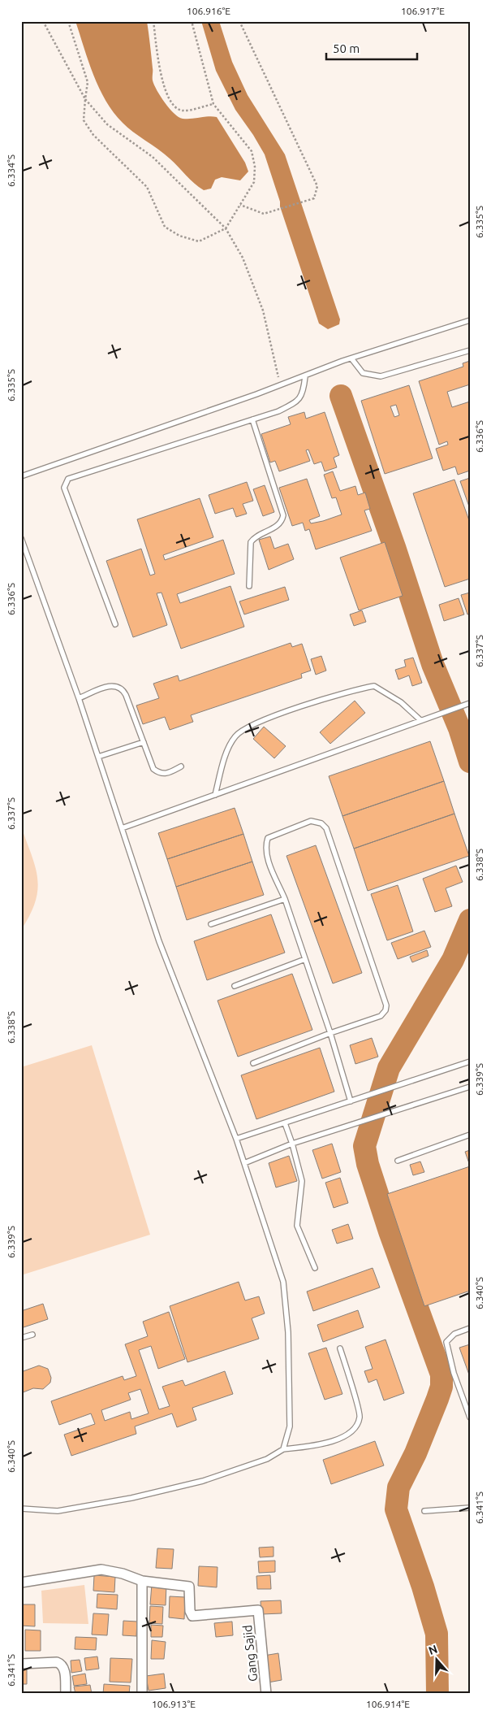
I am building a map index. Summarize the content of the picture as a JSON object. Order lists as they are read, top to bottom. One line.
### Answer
{"streets":{"street":["Gang Sajid"]},"scale_bar":"50 m","north":"top","coordinates":["106.916°E","106.917°E","6.334°S","6.335°S","6.336°S","6.337°S","6.338°S","6.339°S","6.340°S","6.341°S","106.913°E","106.914°E"]}
